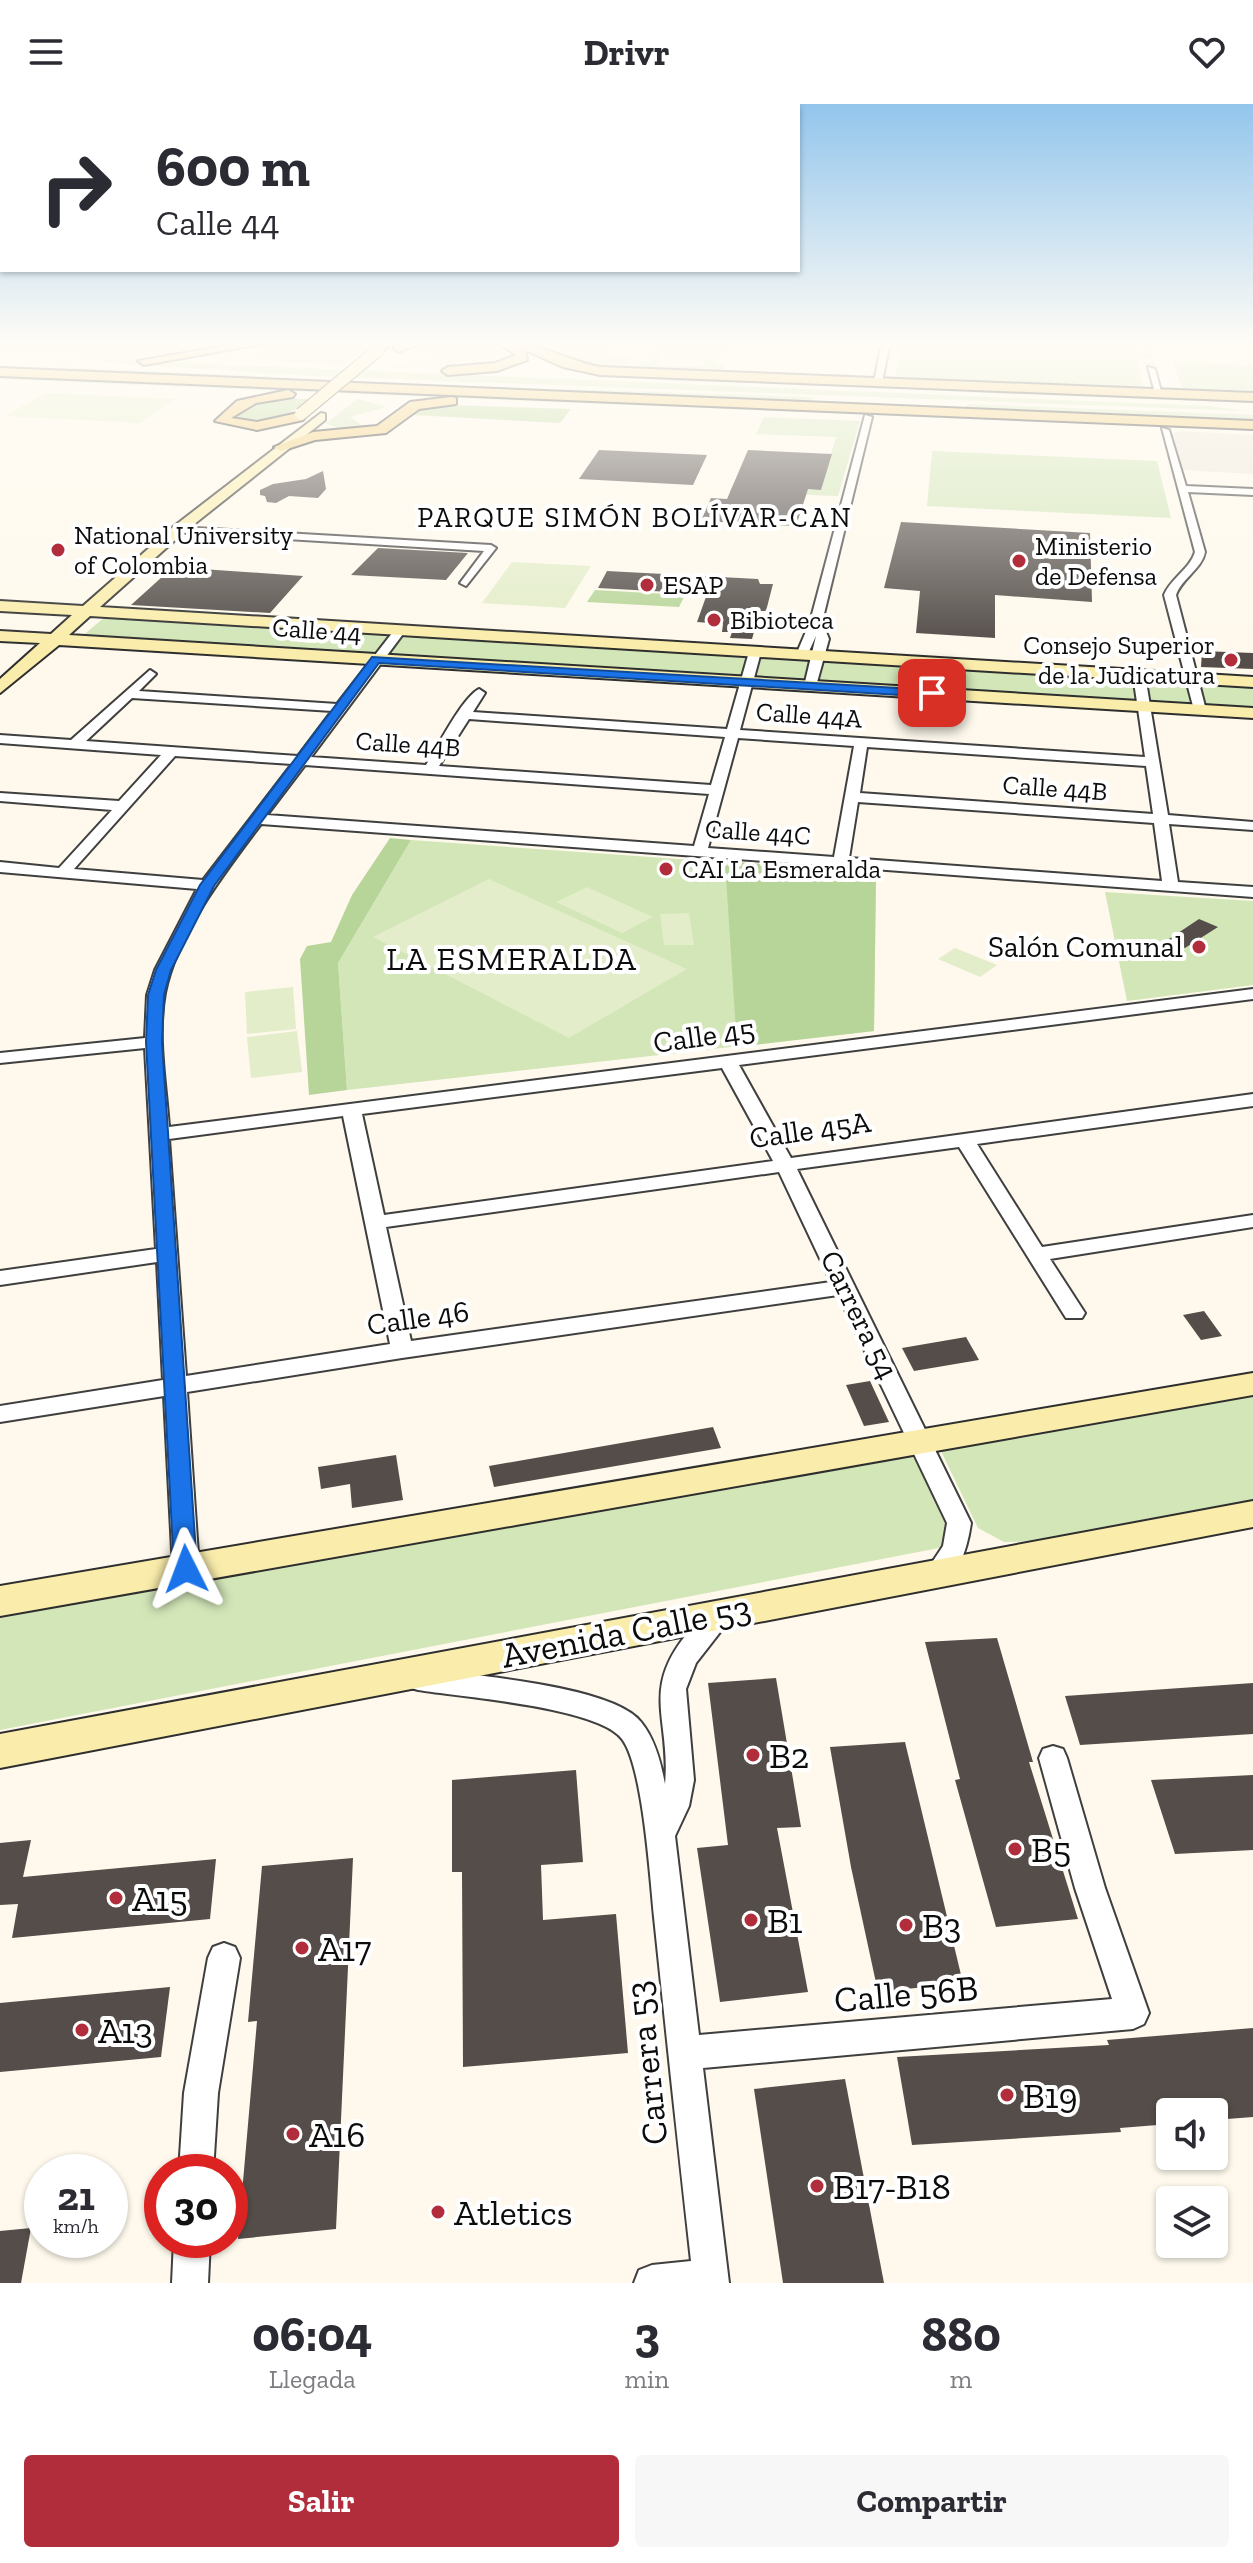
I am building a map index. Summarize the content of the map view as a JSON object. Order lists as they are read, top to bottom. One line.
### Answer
{"streets":{"main road":["Calle 44","Avenida Calle 53"],"street":["Calle 44A","Calle 44B","Calle 44C","Calle 45","Calle 45A","Carrera 54","Calle 46","Calle 56B","Carrera 53"]},"crossings":[["Calle 45","Carrera 54"],["Calle 45A","Carrera 54"],["Carrera 54","Calle 46"],["Carrera 54","Avenida Calle 53"],["Avenida Calle 53","Carrera 53"],["Calle 56B","Carrera 53"]],"districts":["PARQUE SIMÓN BOLÍVAR-CAN","LA ESMERALDA"],"places":["National University of Colombia","Ministerio de Defensa","ESAP","Bibioteca","Consejo Superior de la Judicatura","CAI La Esmeralda","Salón Comunal","B2","B5","A15","B1","B3","A17","A13","B19","A16","B17-B18","Atletics"],"page":{"header":"Drivr","turn":["600 m","Calle 44"],"speed":"21 km/h","limit":"30","eta":["06:04","Llegada","3","min","880","m"],"buttons":["Salir","Compartir"]}}
